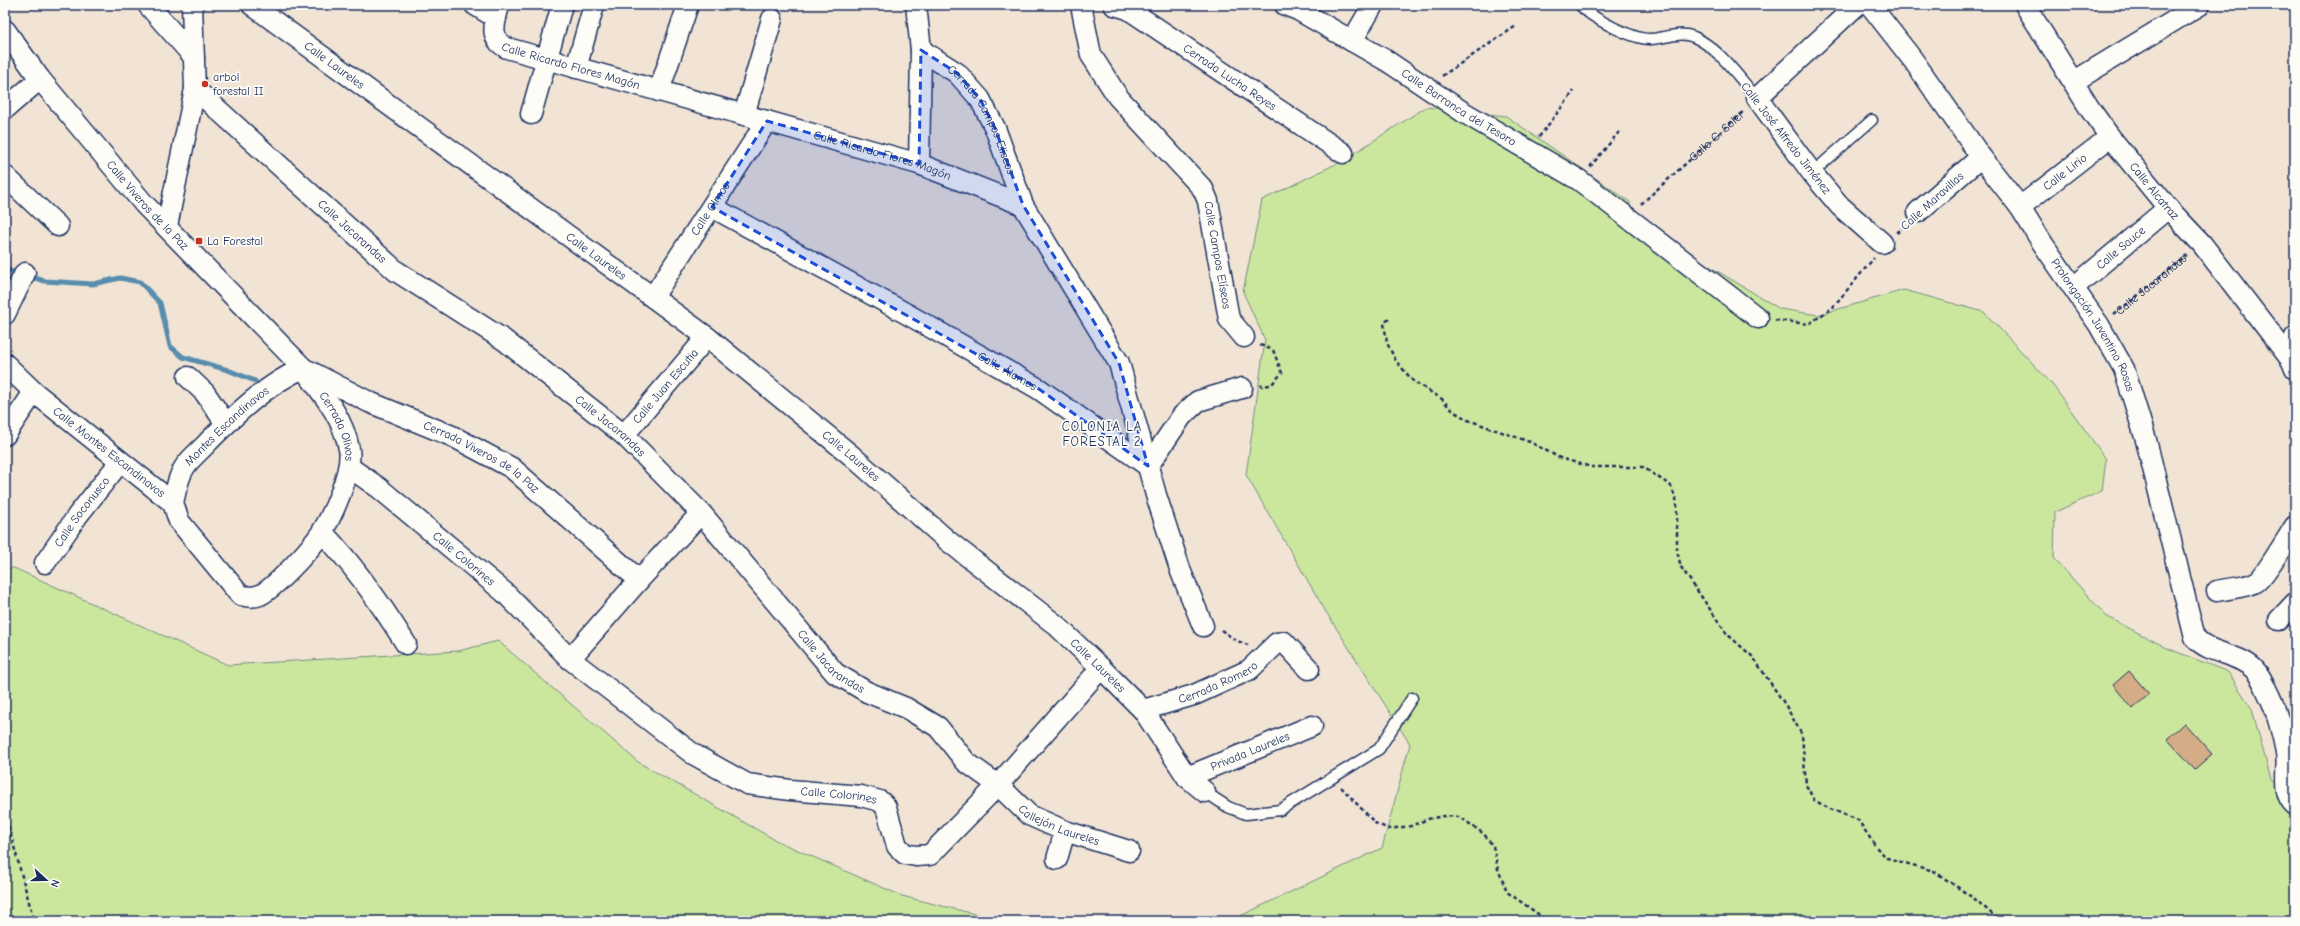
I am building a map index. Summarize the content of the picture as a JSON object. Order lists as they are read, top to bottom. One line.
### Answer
{"streets":{"street":["Calle Laureles","Calle Ricardo Flores Magón","Cerrada Lucha Reyes","Calle Barranca del Tesoro","Cerrada Campos Eliseos","Calle José Alfredo Jiménez","Calle Lirio","Calle Alcatraz","Calle Maravillas","Calle Viveros de la Paz","Calle Olmos","Calle Jacarandas","Calle Sauce","Calle Campos Elíseos","Prolongación Juventino Rosas","Calle Álamos","Calle Juan Escutia","Montes Escandinavos","Cerrada Olivos","Calle Montes Escandinavos","Cerrada Viveros de la Paz","Calle Soconusco","Calle Colorines","Cerrada Romero","Privada Laureles","Callejón Laureles"],"path":["Calle G. Soler"]},"crossings":[["Calle Laureles","Calle Olmos"],["Calle Laureles","Calle Juan Escutia"],["Calle Laureles","Calle Colorines"],["Calle Laureles","Cerrada Romero"],["Calle Laureles","Privada Laureles"],["Calle Ricardo Flores Magón","Cerrada Campos Eliseos"],["Calle Ricardo Flores Magón","Calle Olmos"],["Calle Barranca del Tesoro","Calle G. Soler"],["Calle G. Soler","Calle José Alfredo Jiménez"],["Calle José Alfredo Jiménez","Calle Maravillas"],["Calle Lirio","Calle Alcatraz"],["Calle Lirio","Prolongación Juventino Rosas"],["Calle Alcatraz","Calle Jacarandas"],["Calle Alcatraz","Calle Sauce"],["Calle Maravillas","Prolongación Juventino Rosas"],["Calle Viveros de la Paz","Montes Escandinavos"],["Calle Viveros de la Paz","Cerrada Olivos"],["Calle Viveros de la Paz","Cerrada Viveros de la Paz"],["Calle Olmos","Calle Álamos"],["Calle Jacarandas","Prolongación Juventino Rosas"],["Calle Jacarandas","Calle Juan Escutia"],["Calle Jacarandas","Calle Colorines"],["Calle Jacarandas","Callejón Laureles"],["Calle Sauce","Prolongación Juventino Rosas"],["Montes Escandinavos","Cerrada Olivos"],["Montes Escandinavos","Calle Montes Escandinavos"],["Montes Escandinavos","Cerrada Viveros de la Paz"],["Cerrada Olivos","Calle Montes Escandinavos"],["Cerrada Olivos","Cerrada Viveros de la Paz"],["Cerrada Olivos","Calle Colorines"],["Calle Montes Escandinavos","Calle Soconusco"],["Calle Colorines","Callejón Laureles"]],"districts":["COLONIA LA FORESTAL 2"],"places":{"other":["arbol forestal II"],"transit":["La Forestal"]},"north":"right"}
